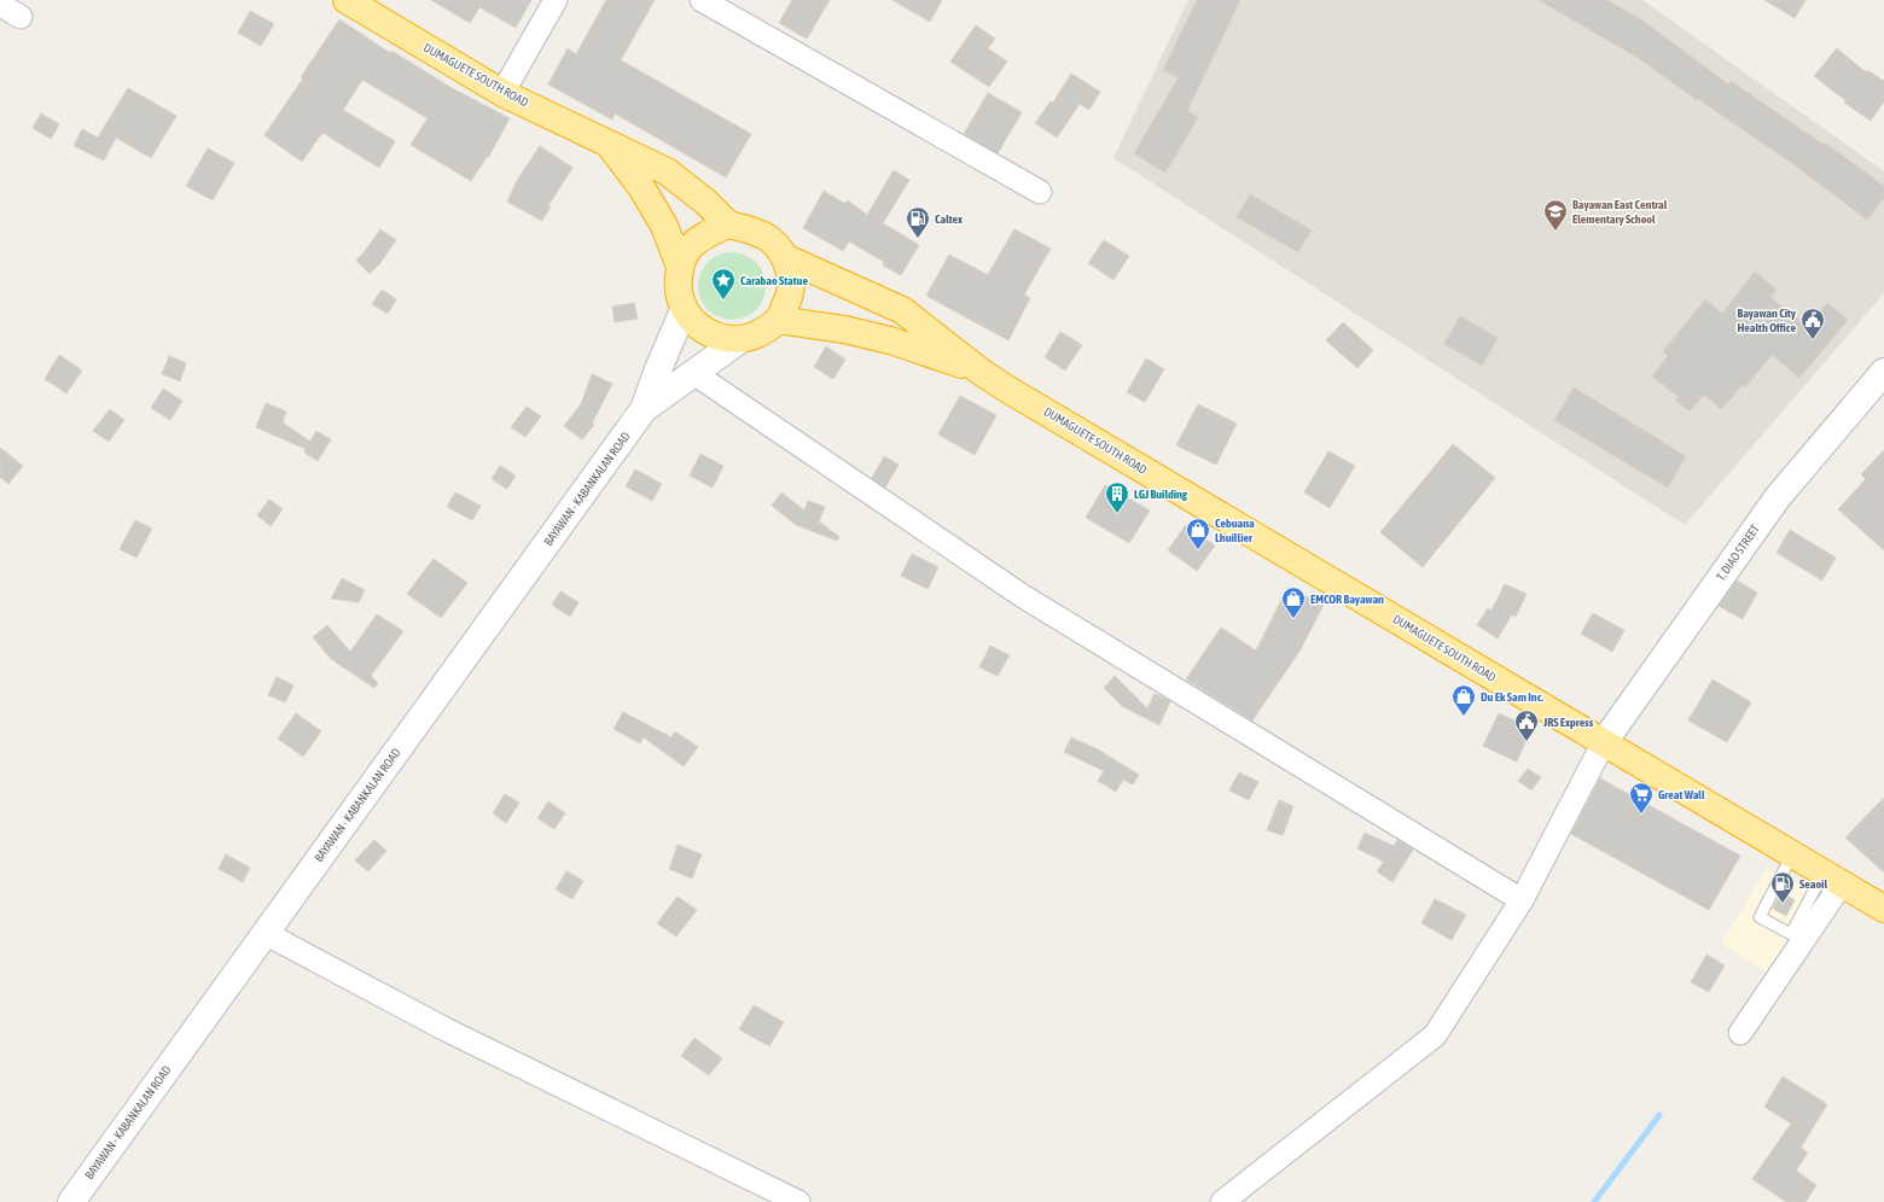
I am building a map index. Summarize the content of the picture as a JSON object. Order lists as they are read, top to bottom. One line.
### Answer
{"streets":{"highway":["DUMAGUETE SOUTH ROAD"],"main road":["BAYAWAN - KABANKALAN ROAD","T. DIAO STREET"]},"crossings":[["DUMAGUETE SOUTH ROAD","BAYAWAN - KABANKALAN ROAD"],["DUMAGUETE SOUTH ROAD","T. DIAO STREET"]],"places":{"school or university":["Bayawan East Central Elementary School"],"fuel station":["Caltex","Seaoil"],"place":["Carabao Statue"],"public building":["Bayawan City Health Office","JRS Express"],"building":["LGJ Building"],"shop":["Cebuana Lhuillier","EMCOR Bayawan","Du Ek Sam Inc."],"supermarket":["Great Wall"]}}
